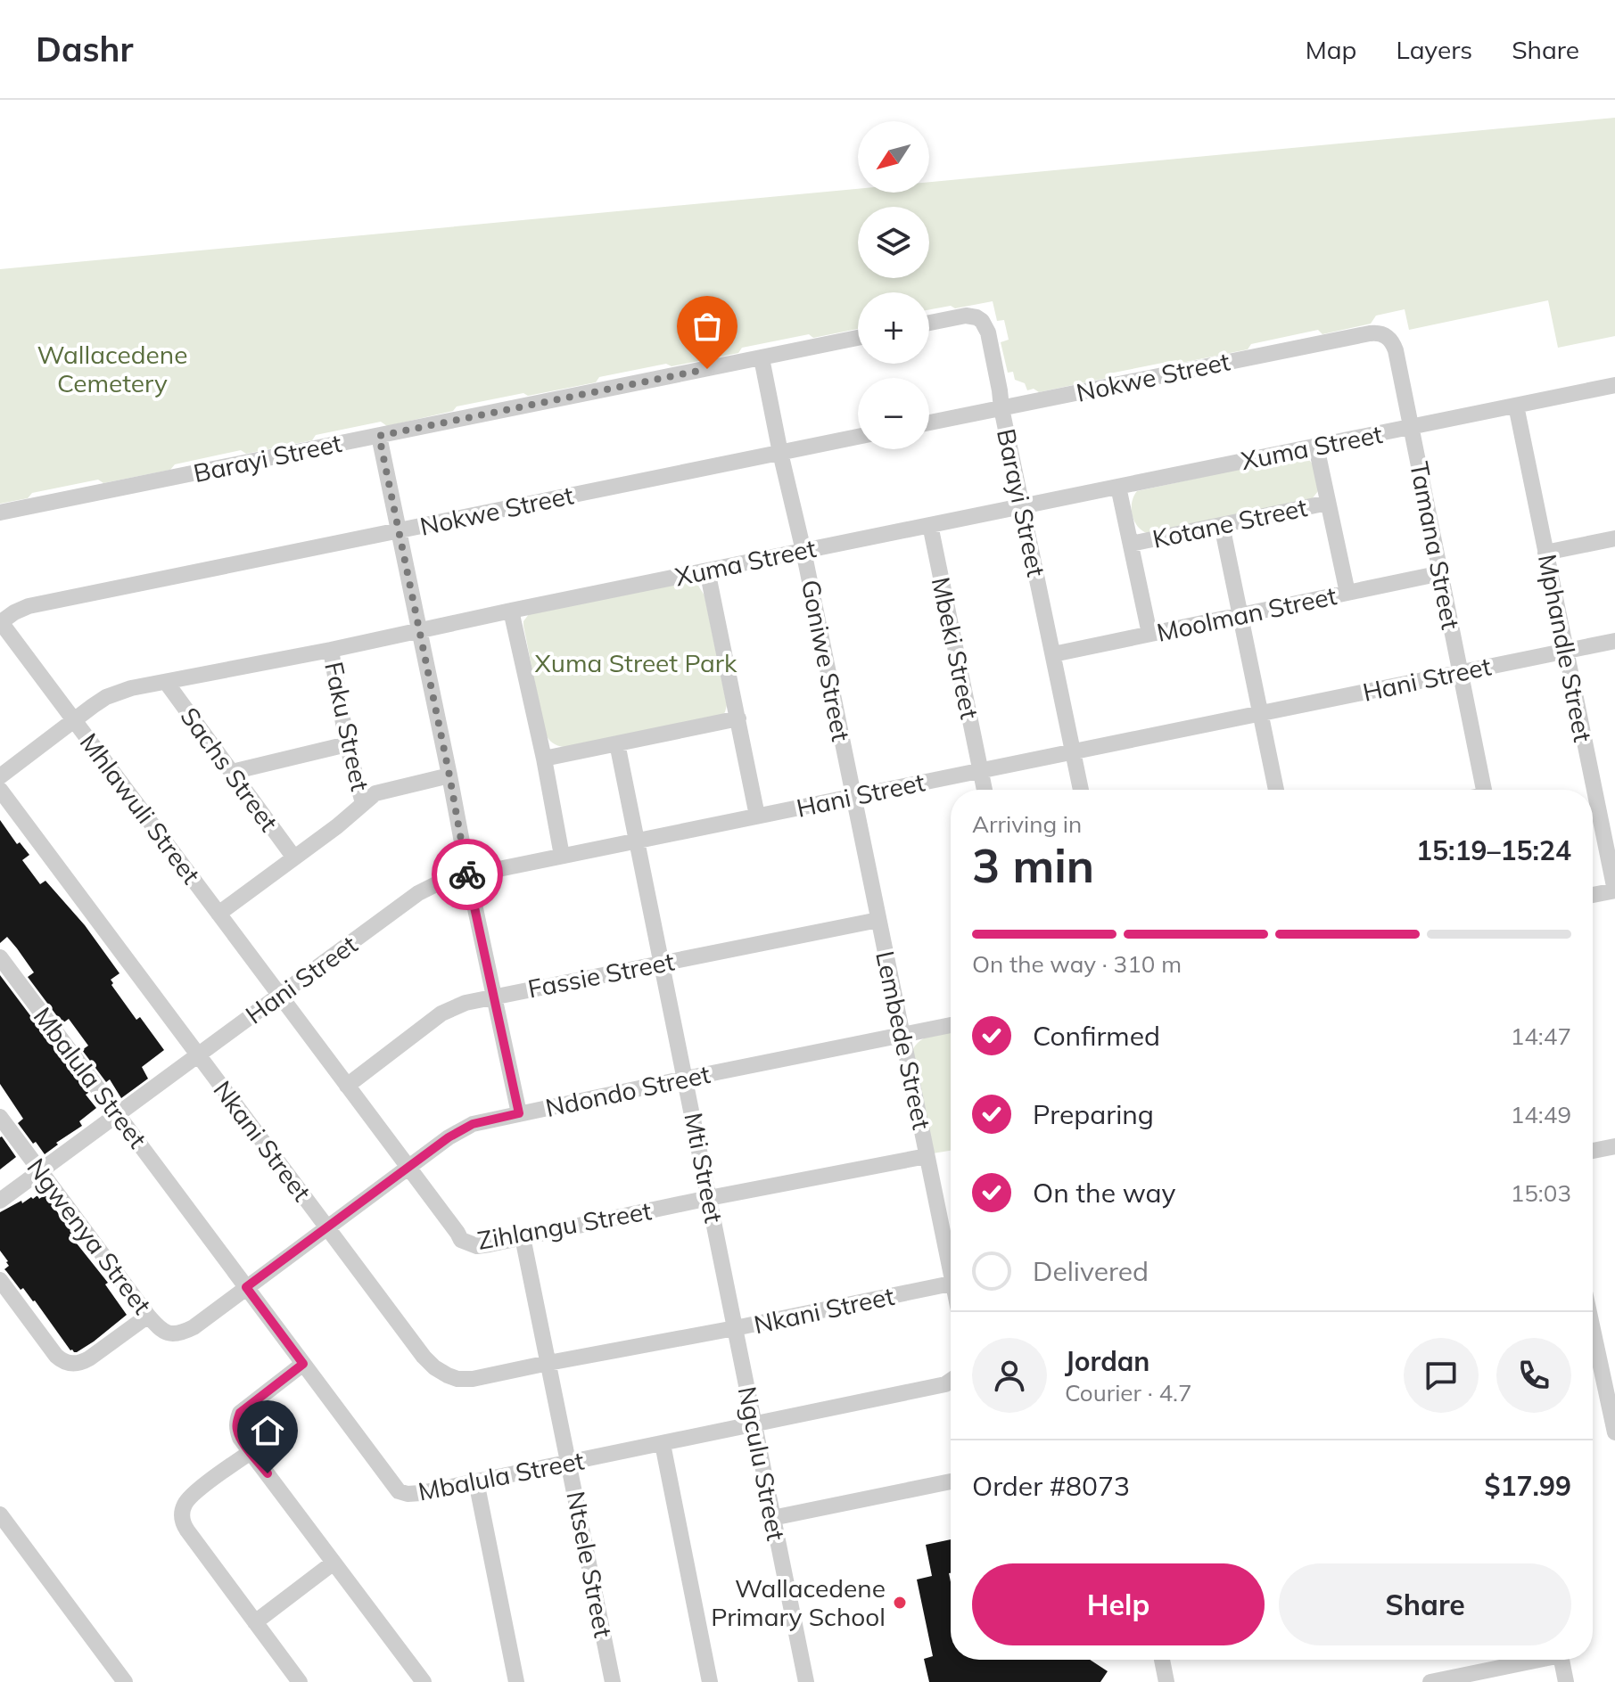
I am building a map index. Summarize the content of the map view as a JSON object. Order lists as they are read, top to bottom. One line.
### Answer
{"streets":{"street":["Nokwe Street","Xuma Street","Barayi Street","Kotane Street","Tamana Street","Moolman Street","Mbeki Street","Mphandle Street","Goniwe Street","Hani Street","Faku Street","Sachs Street","Mhlawuli Street","Fassie Street","Lembede Street","Mbalula Street","Ndondo Street","Nkani Street","Mti Street","Zihlangu Street","Ngwenya Street","Ngculu Street","Ntsele Street"]},"crossings":[["Nokwe Street","Barayi Street"],["Nokwe Street","Tamana Street"],["Nokwe Street","Goniwe Street"],["Nokwe Street","Mhlawuli Street"],["Xuma Street","Barayi Street"],["Xuma Street","Tamana Street"],["Xuma Street","Mbeki Street"],["Xuma Street","Mphandle Street"],["Xuma Street","Goniwe Street"],["Xuma Street","Faku Street"],["Xuma Street","Sachs Street"],["Xuma Street","Mhlawuli Street"],["Barayi Street","Moolman Street"],["Barayi Street","Goniwe Street"],["Barayi Street","Hani Street"],["Tamana Street","Moolman Street"],["Tamana Street","Hani Street"],["Mbeki Street","Hani Street"],["Mphandle Street","Hani Street"],["Goniwe Street","Hani Street"],["Goniwe Street","Lembede Street"],["Hani Street","Mhlawuli Street"],["Hani Street","Lembede Street"],["Hani Street","Mbalula Street"],["Hani Street","Nkani Street"],["Hani Street","Mti Street"],["Hani Street","Zihlangu Street"],["Hani Street","Ngwenya Street"],["Mhlawuli Street","Zihlangu Street"],["Fassie Street","Lembede Street"],["Fassie Street","Mti Street"],["Fassie Street","Zihlangu Street"],["Lembede Street","Ndondo Street"],["Lembede Street","Zihlangu Street"],["Mbalula Street","Ngwenya Street"],["Mbalula Street","Ngculu Street"],["Mbalula Street","Ntsele Street"],["Ndondo Street","Nkani Street"],["Ndondo Street","Mti Street"],["Ndondo Street","Zihlangu Street"],["Ndondo Street","Ngwenya Street"],["Nkani Street","Mti Street"],["Nkani Street","Ngwenya Street"],["Nkani Street","Ngculu Street"],["Nkani Street","Ntsele Street"],["Mti Street","Zihlangu Street"],["Mti Street","Ngculu Street"],["Zihlangu Street","Ntsele Street"]],"parks":["Wallacedene Cemetery","Xuma Street Park"],"places":["Wallacedene Primary School"],"north":"bottom left","page":{"header":"Dashr","nav":["Map","Layers","Share"],"map_buttons":["+","−"],"heading":["3 min","Arriving in","15:19–15:24"],"panel":["Jordan","Courier · 4.7","Order #8073","$17.99"],"bar":"On the way · 310 m","list":[["Confirmed","14:47"],["Preparing","14:49"],["On the way","15:03"],"Delivered"],"buttons":["Help","Share"]}}
